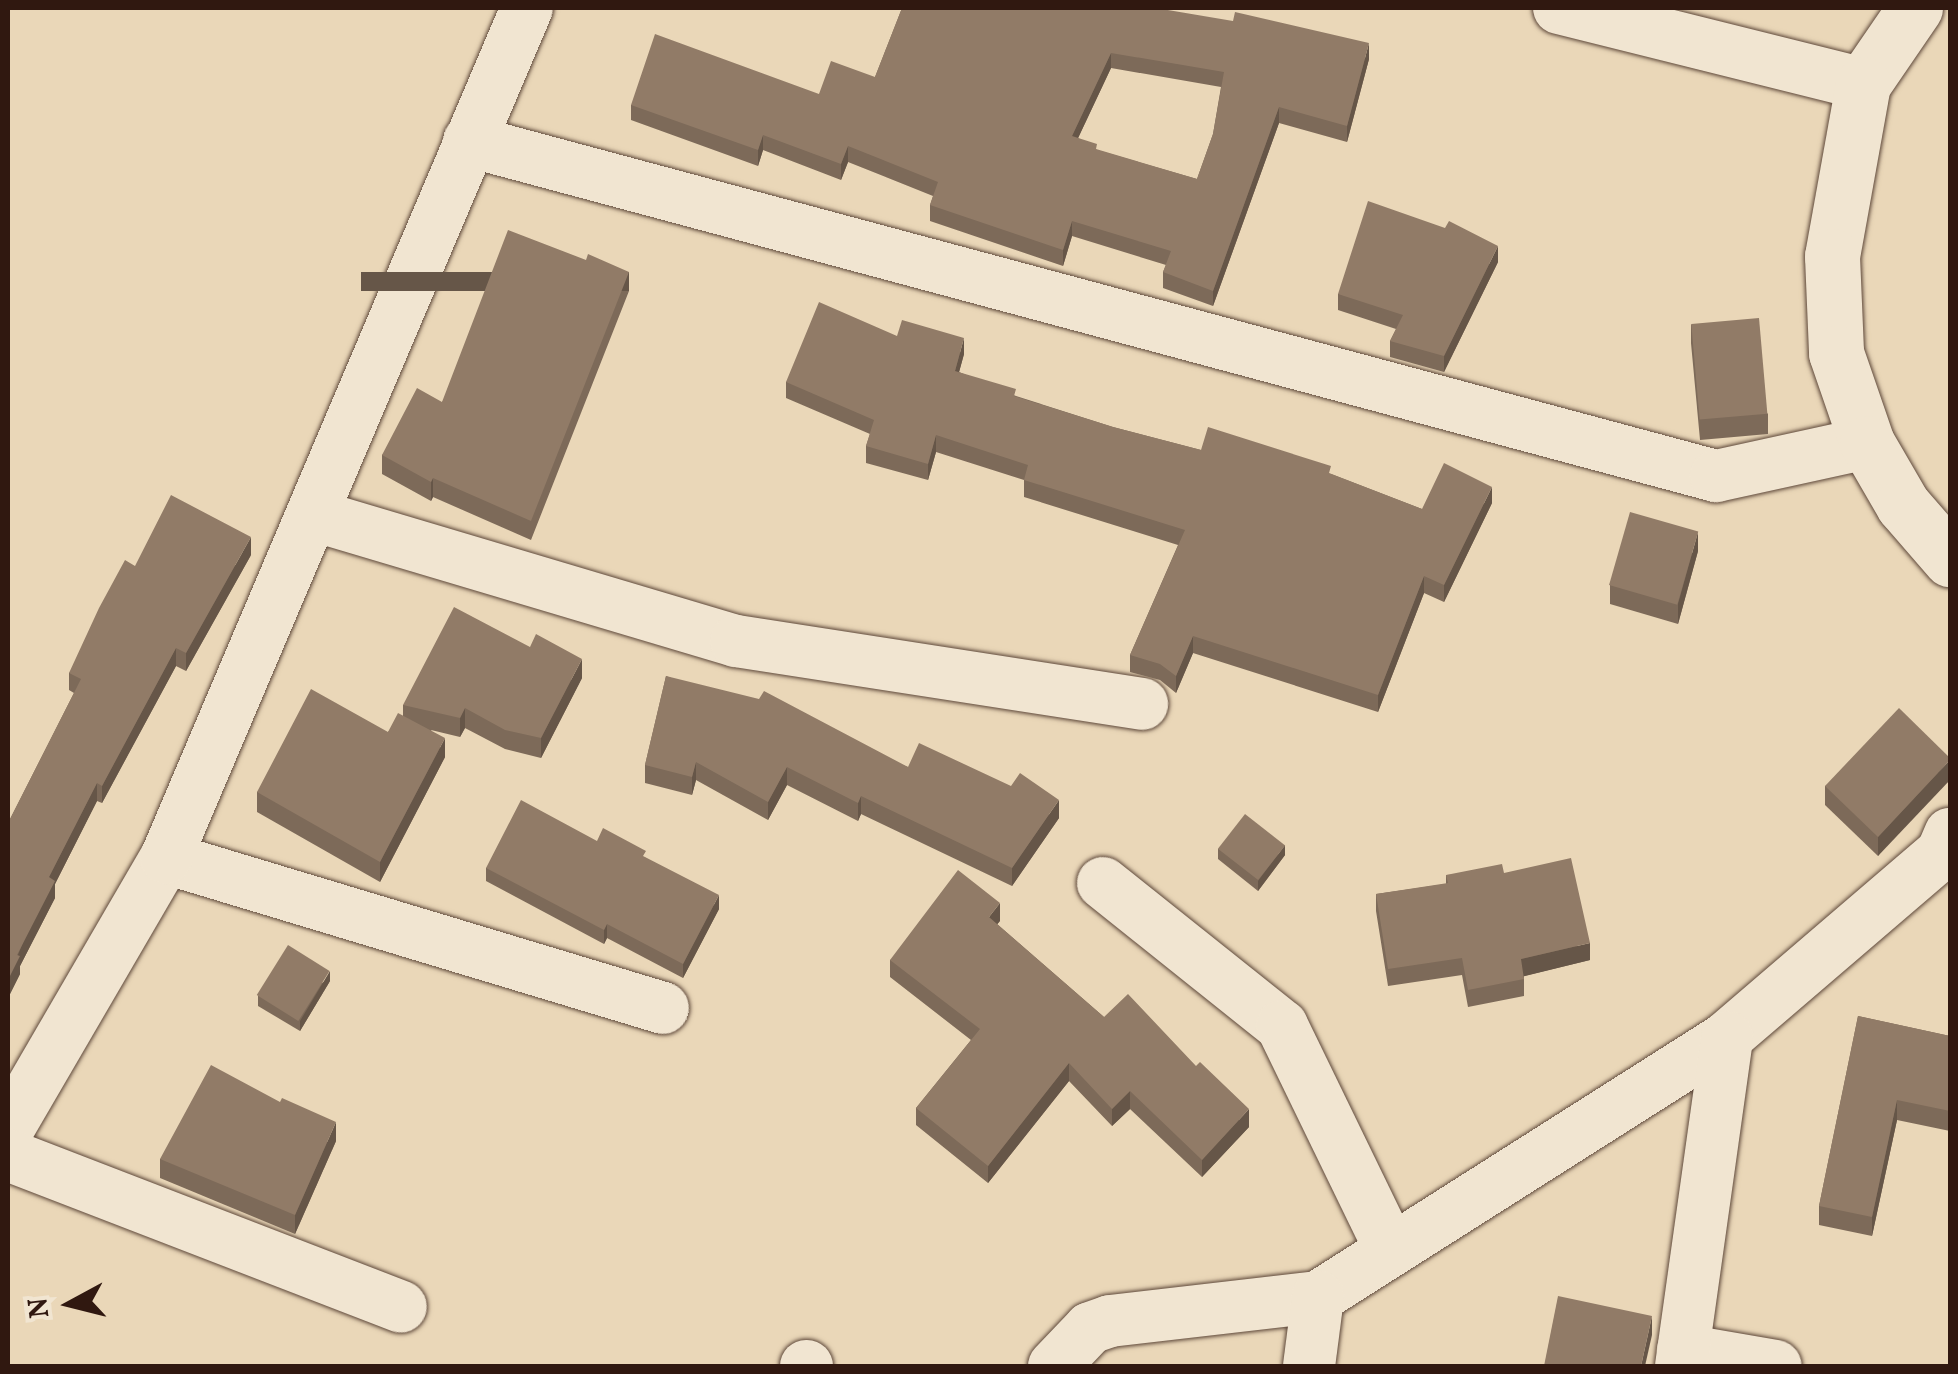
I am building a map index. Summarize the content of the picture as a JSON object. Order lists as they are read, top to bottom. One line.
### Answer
{"north":"left"}
